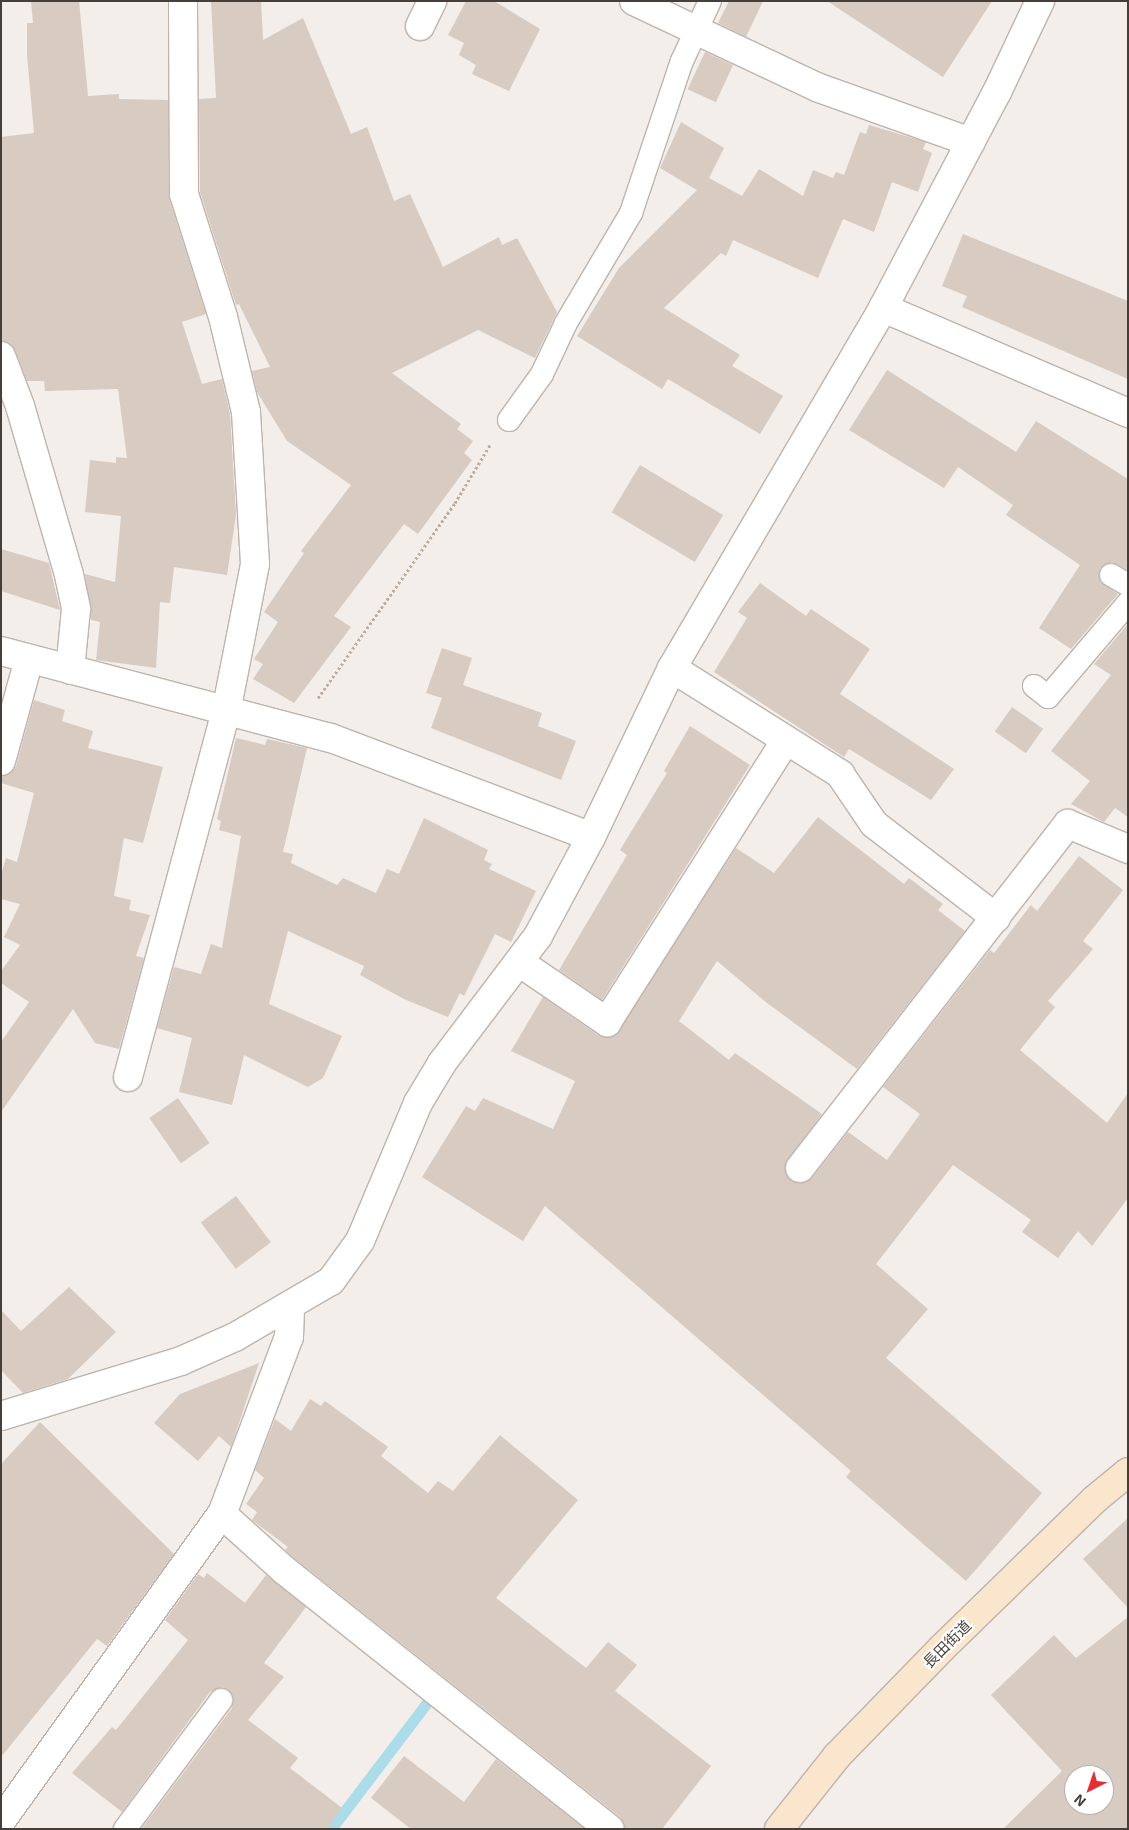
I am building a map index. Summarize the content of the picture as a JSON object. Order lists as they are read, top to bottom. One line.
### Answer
{"streets":{"main road":["長田街道"]},"north":"bottom left"}
